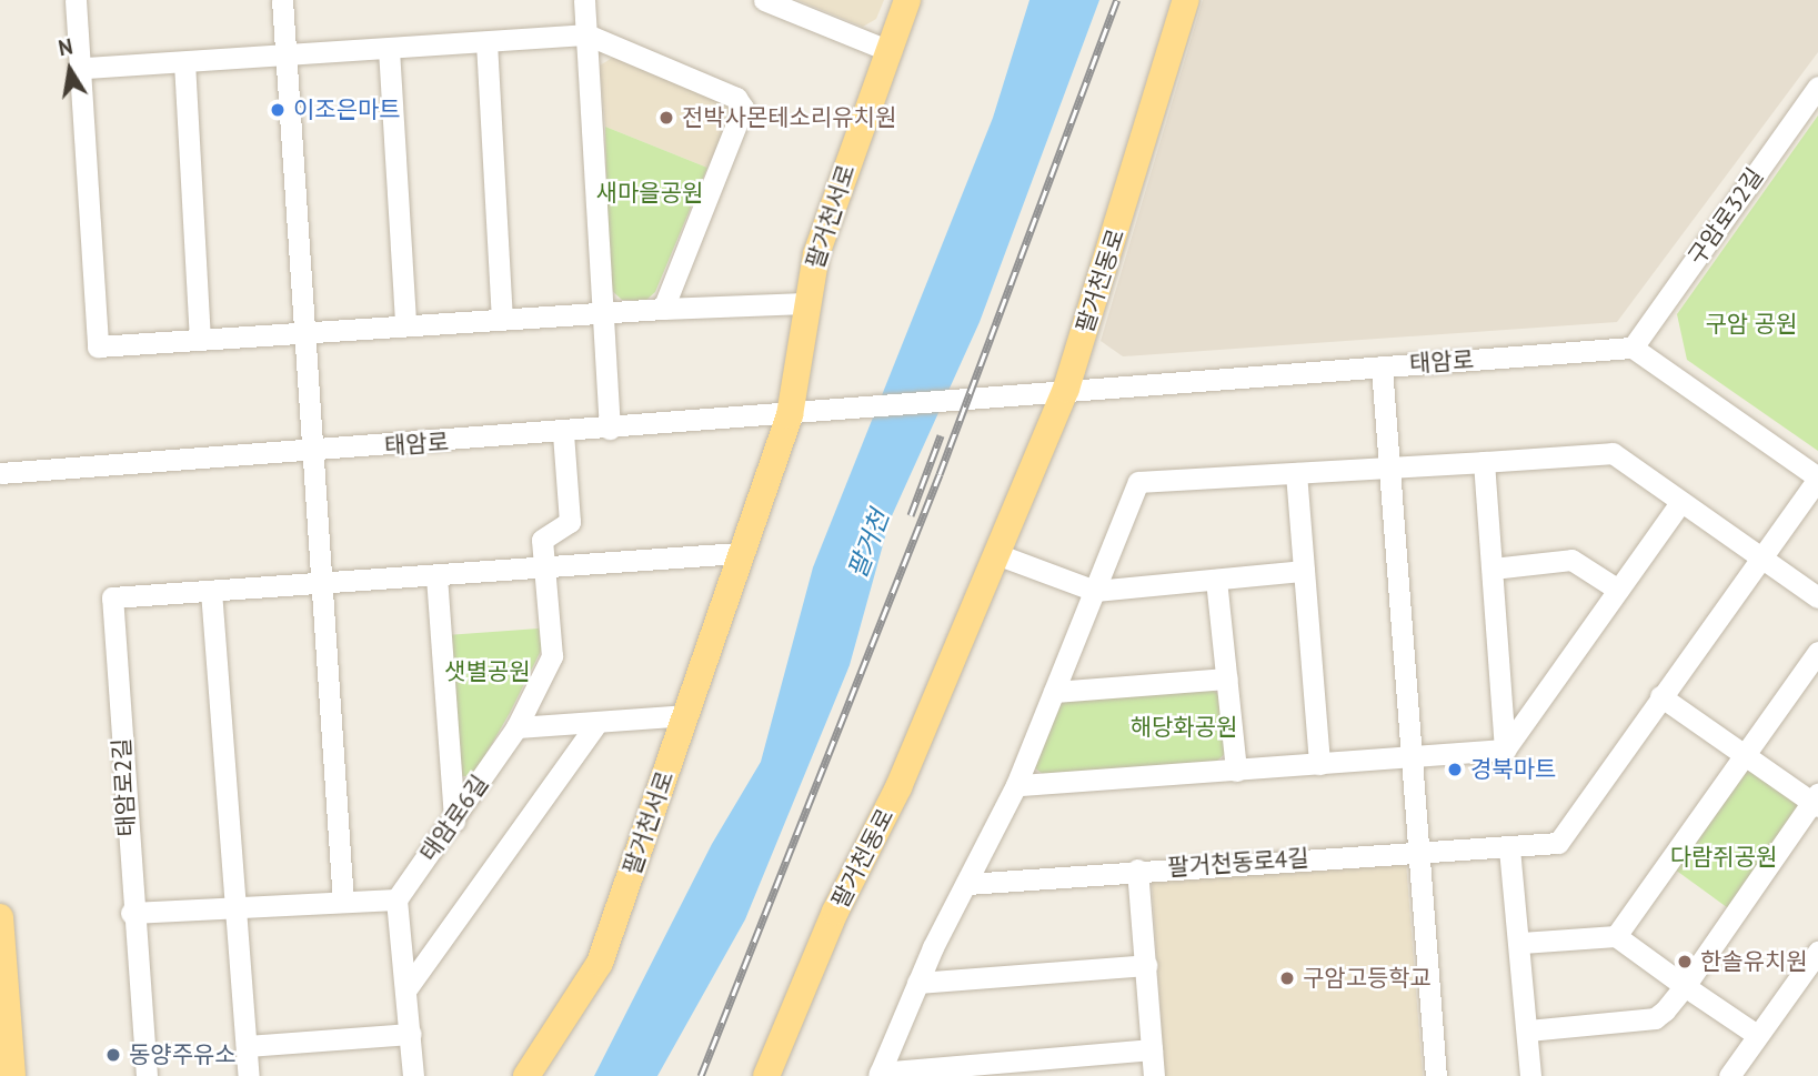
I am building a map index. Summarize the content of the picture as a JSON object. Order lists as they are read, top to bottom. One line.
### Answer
{"streets":{"main road":["팔거천서로","팔거천동로"],"street":["구암로32길","태암로","태암로2길","태암로6길","팔거천동로4길"]},"crossings":[["팔거천서로","태암로"],["구암로32길","태암로"],["팔거천동로","태암로"],["태암로","태암로6길"]],"water":["팔거천"],"parks":["새마을공원","구암 공원","샛별공원","해당화공원","다람쥐공원"],"places":["이조은마트","전박사몬테소리유치원","경북마트","한솔유치원","구암고등학교","동양주유소"],"north":"top"}
